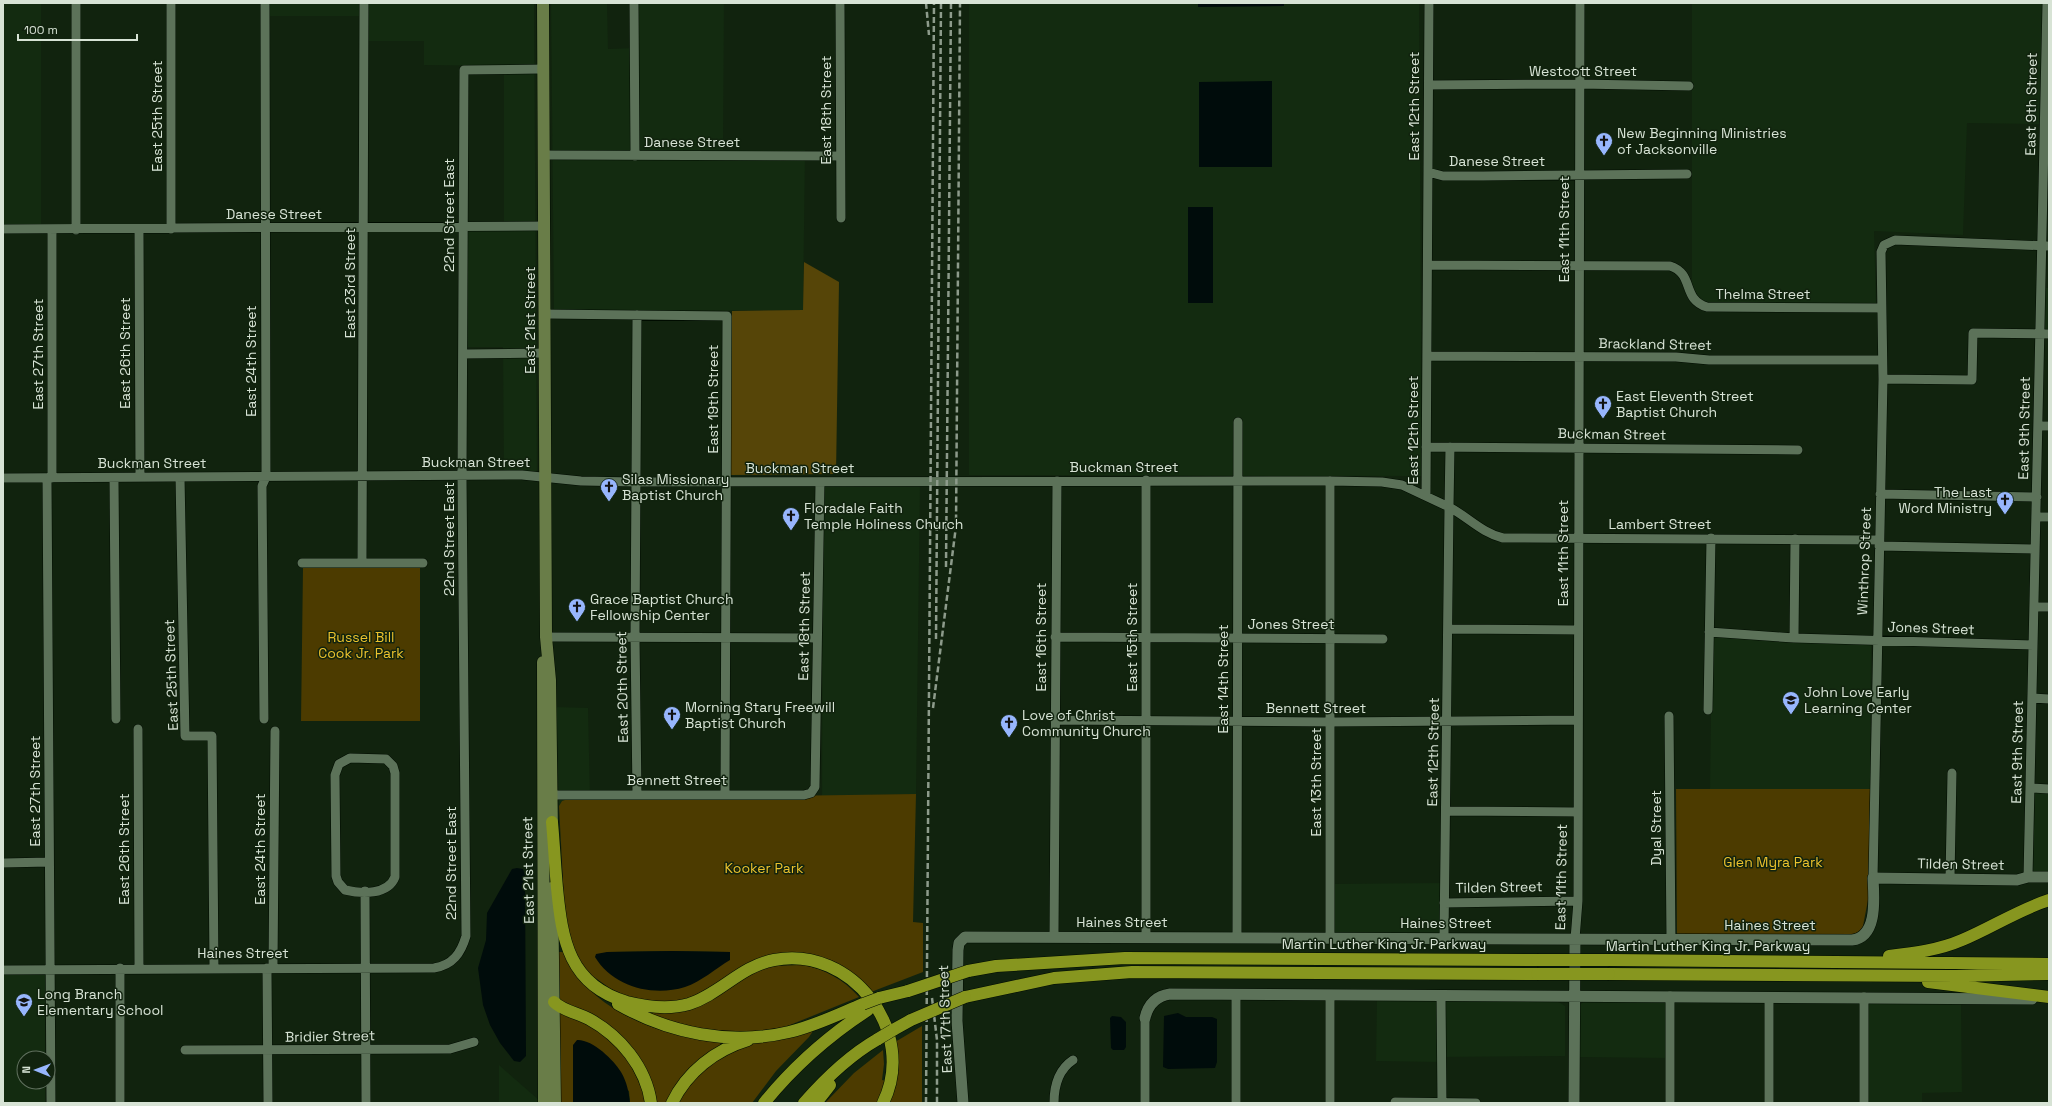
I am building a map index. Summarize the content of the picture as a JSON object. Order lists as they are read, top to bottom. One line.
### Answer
{"streets":{"highway":["Martin Luther King Jr. Parkway"],"main road":["East 21st Street"],"street":["Westcott Street","East 9th Street","East 12th Street","East 18th Street","East 25th Street","Danese Street","22nd Street East","East 11th Street","East 23rd Street","Thelma Street","Brackland Street","East 26th Street","East 27th Street","East 24th Street","East 19th Street","Buckman Street","Lambert Street","Winthrop Street","Jones Street","East 16th Street","East 15th Street","East 14th Street","East 20th Street","Bennett Street","East 13th Street","Dyal Street","Tilden Street","Haines Street","East 17th Street","Bridier Street"]},"crossings":[["Westcott Street","East 12th Street"],["Westcott Street","East 11th Street"],["East 9th Street","Lambert Street"],["East 9th Street","Winthrop Street"],["East 9th Street","Jones Street"],["East 9th Street","Tilden Street"],["East 12th Street","Danese Street"],["East 12th Street","Thelma Street"],["East 12th Street","Brackland Street"],["East 12th Street","Buckman Street"],["East 12th Street","Lambert Street"],["East 12th Street","Bennett Street"],["East 12th Street","Tilden Street"],["East 12th Street","Haines Street"],["East 18th Street","Danese Street"],["East 18th Street","Buckman Street"],["East 18th Street","Bennett Street"],["East 25th Street","Danese Street"],["East 25th Street","Buckman Street"],["East 25th Street","Haines Street"],["Danese Street","22nd Street East"],["Danese Street","East 11th Street"],["Danese Street","East 23rd Street"],["Danese Street","East 21st Street"],["Danese Street","East 26th Street"],["Danese Street","East 27th Street"],["Danese Street","East 24th Street"],["22nd Street East","East 21st Street"],["22nd Street East","Buckman Street"],["22nd Street East","Haines Street"],["East 11th Street","Thelma Street"],["East 11th Street","Brackland Street"],["East 11th Street","Buckman Street"],["East 11th Street","Lambert Street"],["East 11th Street","Bennett Street"],["East 11th Street","Tilden Street"],["East 11th Street","Haines Street"],["East 23rd Street","Buckman Street"],["Thelma Street","Winthrop Street"],["East 21st Street","Buckman Street"],["East 21st Street","Bennett Street"],["Brackland Street","Winthrop Street"],["East 26th Street","Buckman Street"],["East 26th Street","Haines Street"],["East 27th Street","Buckman Street"],["East 27th Street","Haines Street"],["East 24th Street","Buckman Street"],["East 24th Street","Haines Street"],["East 24th Street","Bridier Street"],["East 19th Street","Buckman Street"],["East 19th Street","East 20th Street"],["East 19th Street","Bennett Street"],["Buckman Street","East 16th Street"],["Buckman Street","East 15th Street"],["Buckman Street","East 14th Street"],["Buckman Street","East 20th Street"],["Buckman Street","East 13th Street"],["Lambert Street","Winthrop Street"],["Winthrop Street","Jones Street"],["Winthrop Street","Tilden Street"],["Winthrop Street","Haines Street"],["Jones Street","East 16th Street"],["Jones Street","East 15th Street"],["Jones Street","East 14th Street"],["Jones Street","East 13th Street"],["East 16th Street","Bennett Street"],["East 16th Street","Haines Street"],["East 15th Street","Bennett Street"],["East 15th Street","Haines Street"],["East 14th Street","Bennett Street"],["East 14th Street","Haines Street"],["East 20th Street","Bennett Street"],["Bennett Street","East 13th Street"],["East 13th Street","Haines Street"],["Dyal Street","Haines Street"],["Tilden Street","Haines Street"],["Haines Street","East 17th Street"]],"parks":["Russel Bill Cook Jr. Park","Glen Myra Park","Kooker Park"],"places":{"church":["New Beginning Ministries of Jacksonville","East Eleventh Street Baptist Church","Silas Missionary Baptist Church","The Last Word Ministry","Floradale Faith Temple Holiness Church","Grace Baptist Church Fellowship Center","Morning Stary Freewill Baptist Church","Love of Christ Community Church"],"school or university":["John Love Early Learning Center","Long Branch Elementary School"]},"scale_bar":"100 m","north":"left"}
